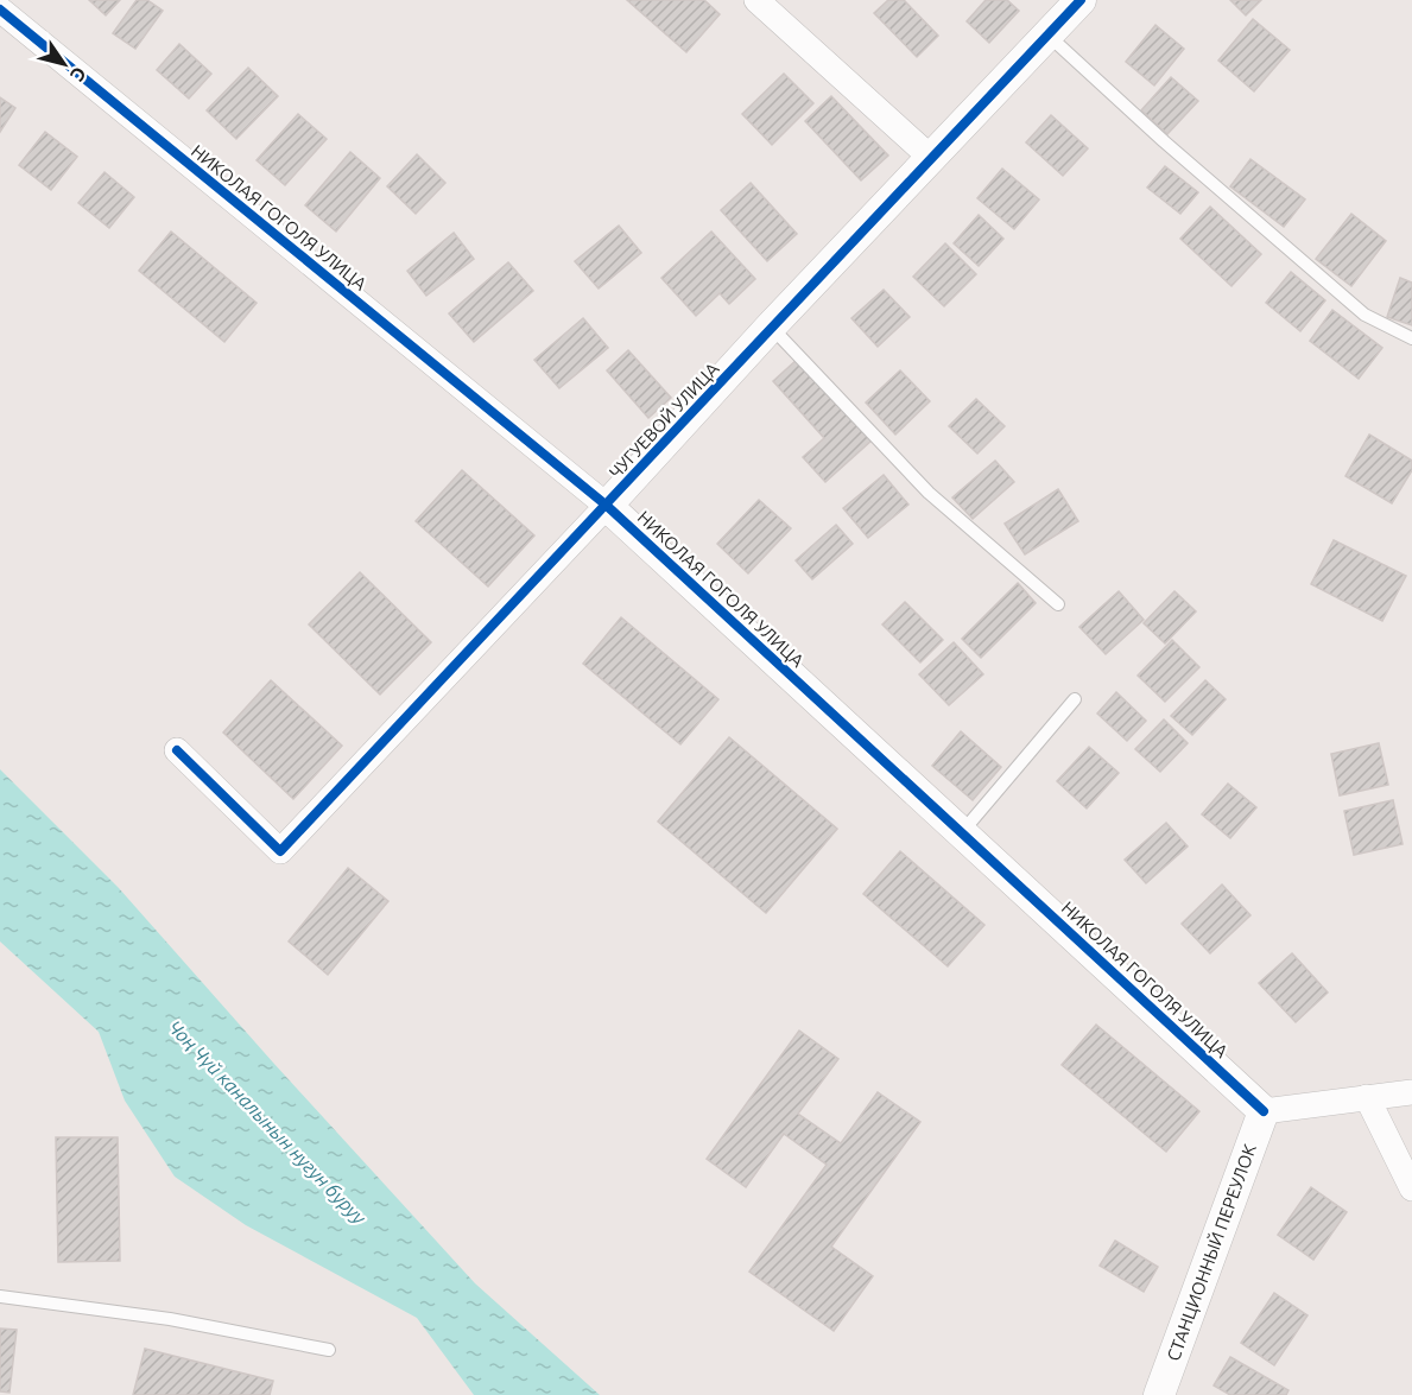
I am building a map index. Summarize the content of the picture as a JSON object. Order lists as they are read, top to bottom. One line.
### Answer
{"streets":{"street":["НИКОЛАЯ ГОГОЛЯ УЛИЦА","ЧУГУЕВОЙ УЛИЦА","СТАНЦИОННЫЙ ПЕРЕУЛОК"]},"crossings":[["НИКОЛАЯ ГОГОЛЯ УЛИЦА","ЧУГУЕВОЙ УЛИЦА"],["НИКОЛАЯ ГОГОЛЯ УЛИЦА","СТАНЦИОННЫЙ ПЕРЕУЛОК"]],"water":["Чоң Чүй каналынын нугун буруу"],"north":"bottom right"}
